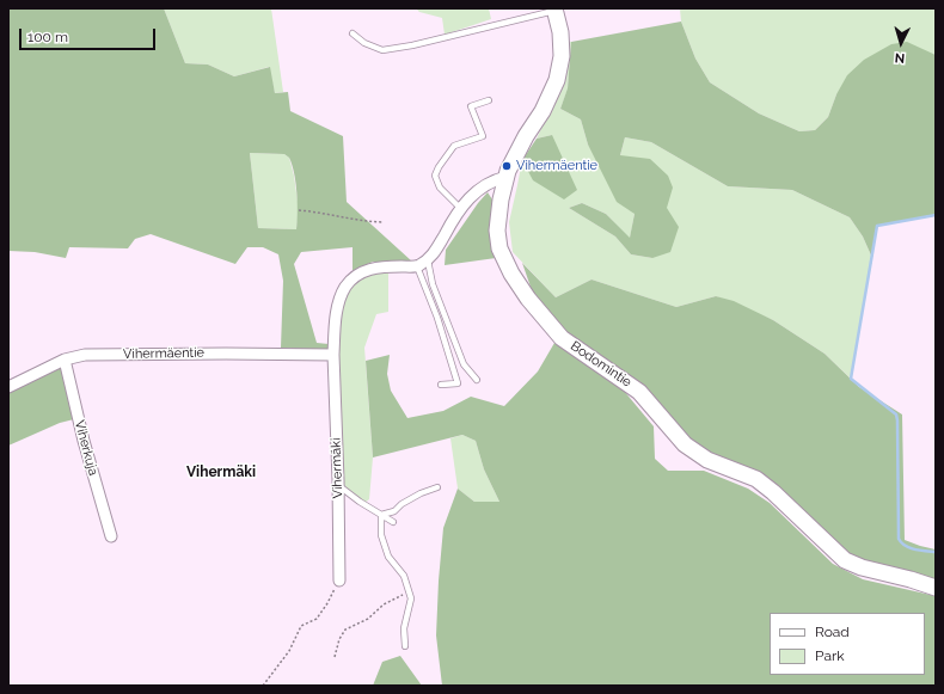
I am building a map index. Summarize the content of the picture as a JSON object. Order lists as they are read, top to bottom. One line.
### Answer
{"streets":{"street":["Vihermäentie","Bodomintie","Viherkuja","Vihermäki"]},"crossings":[["Vihermäentie","Viherkuja"],["Vihermäentie","Vihermäki"]],"districts":["Vihermäki"],"places":["Vihermäentie"],"legend":["Road","Park"],"scale_bar":"100 m","north":"bottom"}
